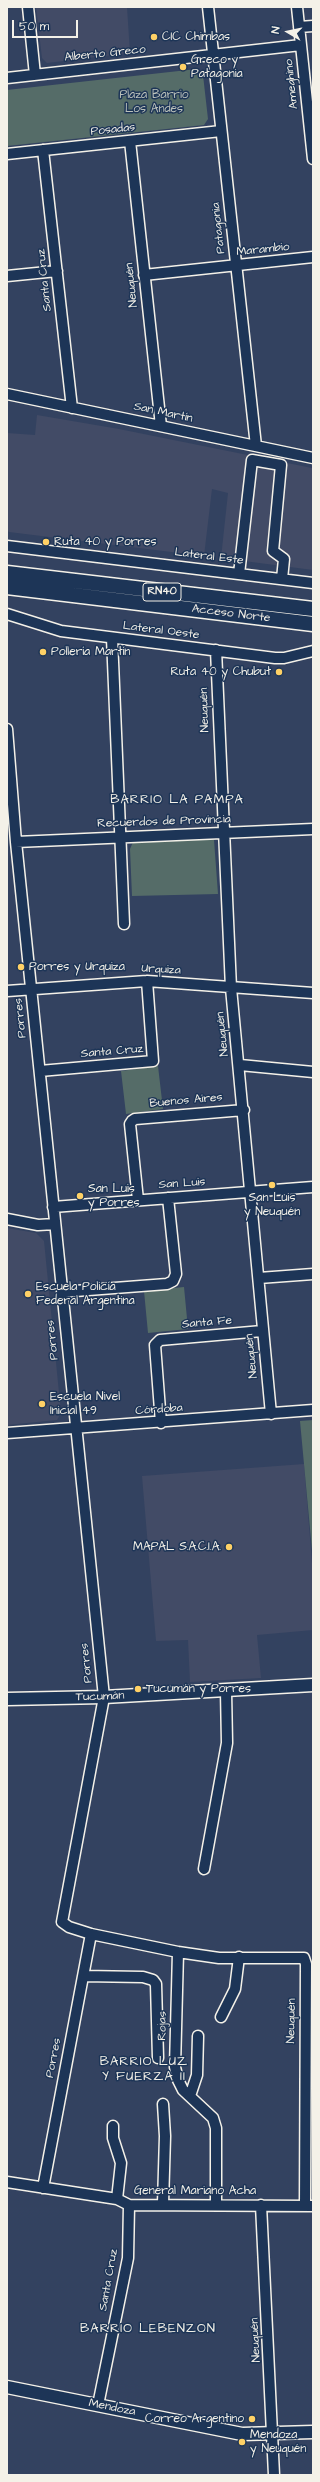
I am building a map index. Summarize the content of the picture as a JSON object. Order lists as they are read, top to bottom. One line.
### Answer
{"streets":{"highway":["RN40","Acceso Norte"],"main road":["Tucumán","Mendoza"],"street":["Alberto Greco","Ameghino","Posadas","Patagonia","Marambio","Santa Cruz","Neuquén","San Martín","Lateral Este","Lateral Oeste","Recuerdos de Provincia","Urquiza","Porres","Buenos Aires","San Luis","Santa Fe","Córdoba","Rojas","General Mariano Acha"]},"crossings":[["Alberto Greco","Ameghino"],["Alberto Greco","Patagonia"],["Posadas","Patagonia"],["Posadas","Santa Cruz"],["Posadas","Neuquén"],["Patagonia","Marambio"],["Patagonia","San Martín"],["Marambio","Neuquén"],["Santa Cruz","San Martín"],["Santa Cruz","Urquiza"],["Santa Cruz","Porres"],["Santa Cruz","General Mariano Acha"],["Santa Cruz","Mendoza"],["Neuquén","San Martín"],["Neuquén","Lateral Oeste"],["Neuquén","Recuerdos de Provincia"],["Neuquén","Urquiza"],["Neuquén","Buenos Aires"],["Neuquén","San Luis"],["Neuquén","Santa Fe"],["Neuquén","Córdoba"],["Neuquén","General Mariano Acha"],["Neuquén","Mendoza"],["Recuerdos de Provincia","Porres"],["Urquiza","Porres"],["Porres","San Luis"],["Porres","Córdoba"],["Porres","Tucumán"],["Porres","General Mariano Acha"],["Buenos Aires","San Luis"],["Santa Fe","Córdoba"],["Rojas","General Mariano Acha"]],"districts":["BARRIO LA PAMPA","BARRIO LUZ Y FUERZA II","BARRIO LEBENZON"],"parks":["Plaza Barrio Los Andes"],"places":["CIC Chimbas","Greco y Patagonia","Ruta 40 y Porres","Pollería Martín","Ruta 40 y Chubut","Porres y Urquiza","San Luis y Neuquén","San Luis y Porres","Escuela Policía Federal Argentina","Escuela Nivel Inicial 49","MAPAL S.A.C.I.A.","Tucumán y Porres","Correo Argentino","Mendoza y Neuquén"],"scale_bar":"50 m","north":"left"}
